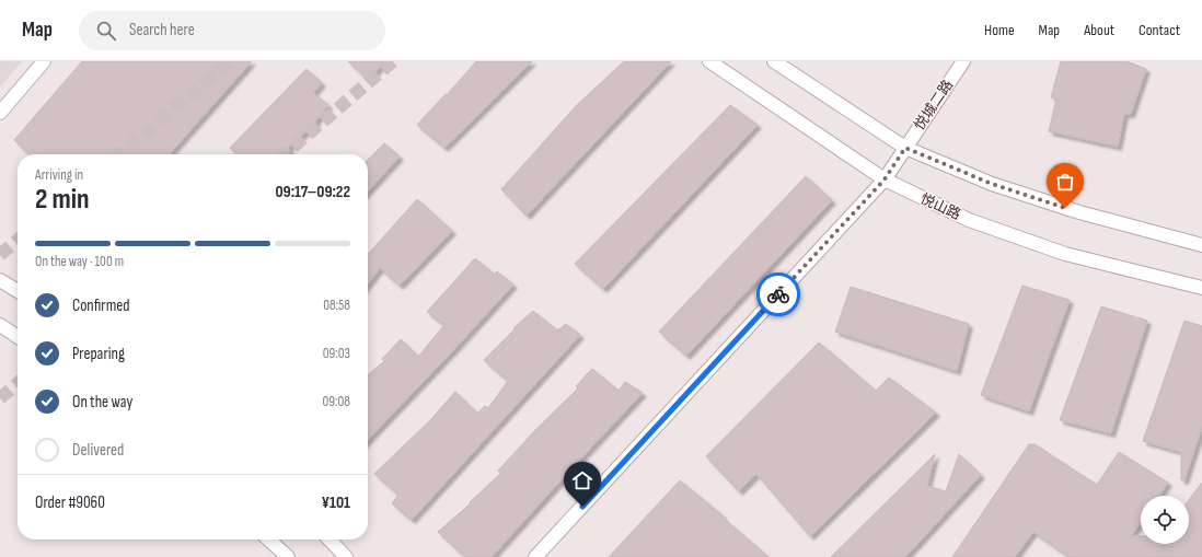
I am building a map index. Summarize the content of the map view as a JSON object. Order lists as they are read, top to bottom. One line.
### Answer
{"streets":{"main road":["悦城二路","悦山路"]},"crossings":[["悦城二路","悦山路"]],"page":{"header":"Map","search":"Search here","nav":["Home","Map","About","Contact"],"heading":["2 min","Arriving in","09:17–09:22"],"panel":["Order #9060","¥101"],"bar":"On the way · 100 m","list":[["Confirmed","08:58"],["Preparing","09:03"],["On the way","09:08"],"Delivered"]}}
